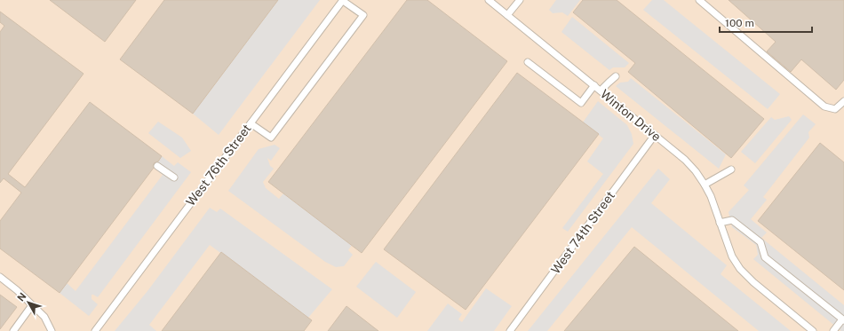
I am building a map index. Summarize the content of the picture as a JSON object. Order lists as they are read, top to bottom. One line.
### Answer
{"streets":{"street":["Winton Drive","West 76th Street","West 74th Street"]},"crossings":[["Winton Drive","West 74th Street"]],"scale_bar":"100 m","north":"top left"}
